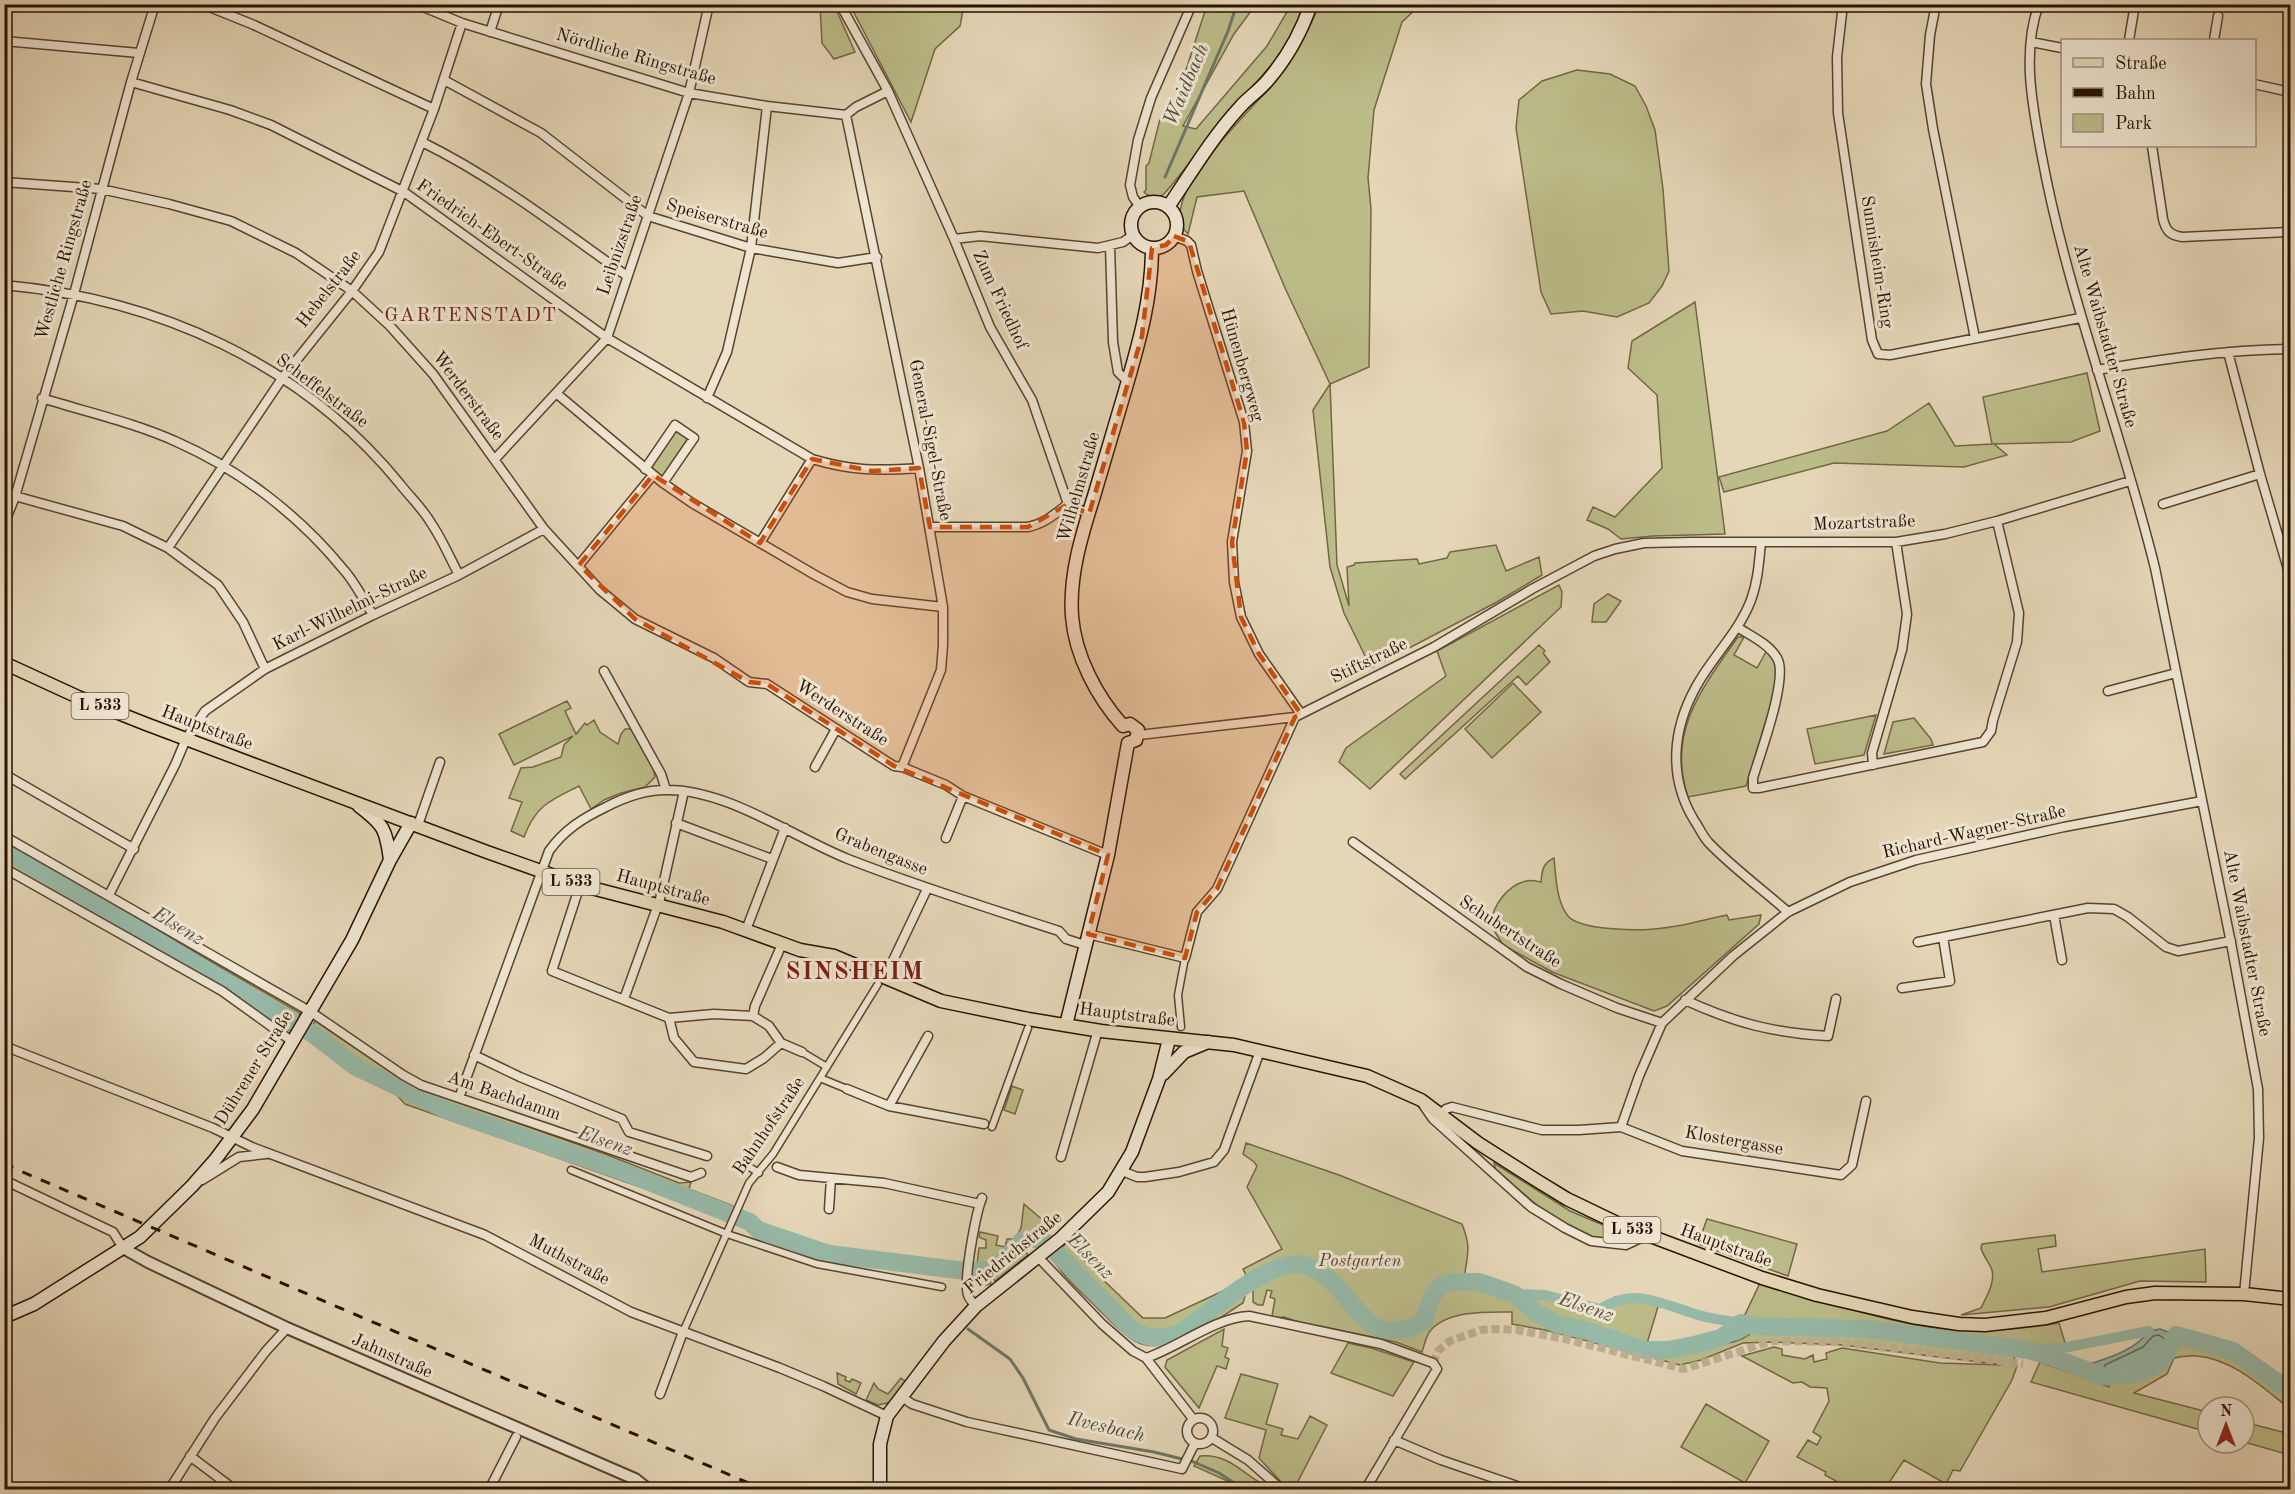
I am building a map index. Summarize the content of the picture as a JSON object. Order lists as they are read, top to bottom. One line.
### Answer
{"streets":{"main road":["Wilhelmstraße","L 533","Hauptstraße","Dührener Straße","Friedrichstraße"],"street":["Nördliche Ringstraße","Speiserstraße","Friedrich-Ebert-Straße","Leibnizstraße","Westliche Ringstraße","Sunnisheim-Ring","Hebelstraße","Zum Friedhof","Alte Waibstadter Straße","Hünenbergweg","Scheffelstraße","Werderstraße","General-Sigel-Straße","Mozartstraße","Karl-Wilhelmi-Straße","Stiftstraße","Richard-Wagner-Straße","Grabengasse","Schubertstraße","Am Bachdamm","Bahnhofstraße","Klostergasse","Muthstraße","Jahnstraße"]},"crossings":[["Nördliche Ringstraße","Leibnizstraße"],["Nördliche Ringstraße","Hebelstraße"],["Nördliche Ringstraße","General-Sigel-Straße"],["Speiserstraße","Leibnizstraße"],["Speiserstraße","Hebelstraße"],["Speiserstraße","General-Sigel-Straße"],["Friedrich-Ebert-Straße","Leibnizstraße"],["Friedrich-Ebert-Straße","Westliche Ringstraße"],["Friedrich-Ebert-Straße","Hebelstraße"],["Friedrich-Ebert-Straße","General-Sigel-Straße"],["Leibnizstraße","Werderstraße"],["Westliche Ringstraße","Scheffelstraße"],["Westliche Ringstraße","Werderstraße"],["Sunnisheim-Ring","Alte Waibstadter Straße"],["Hebelstraße","Scheffelstraße"],["Hebelstraße","Werderstraße"],["Alte Waibstadter Straße","Mozartstraße"],["Alte Waibstadter Straße","L 533"],["Alte Waibstadter Straße","Hauptstraße"],["Alte Waibstadter Straße","Richard-Wagner-Straße"],["Hünenbergweg","Wilhelmstraße"],["Hünenbergweg","Stiftstraße"],["Scheffelstraße","Karl-Wilhelmi-Straße"],["Werderstraße","General-Sigel-Straße"],["Werderstraße","Karl-Wilhelmi-Straße"],["Wilhelmstraße","Stiftstraße"],["Mozartstraße","Stiftstraße"],["Karl-Wilhelmi-Straße","Hauptstraße"],["Karl-Wilhelmi-Straße","Am Bachdamm"],["L 533","Hauptstraße"],["Hauptstraße","Grabengasse"],["Hauptstraße","Dührener Straße"],["Hauptstraße","Klostergasse"],["Hauptstraße","Friedrichstraße"],["Richard-Wagner-Straße","Schubertstraße"],["Richard-Wagner-Straße","Klostergasse"],["Grabengasse","Am Bachdamm"],["Dührener Straße","Am Bachdamm"],["Dührener Straße","Muthstraße"],["Dührener Straße","Jahnstraße"],["Bahnhofstraße","Muthstraße"],["Friedrichstraße","Muthstraße"]],"districts":["GARTENSTADT","SINSHEIM"],"water":["Waidbach","Elsenz","Ilvesbach"],"parks":["Postgarten"],"legend":["Straße","Bahn","Park"],"north":"top"}
